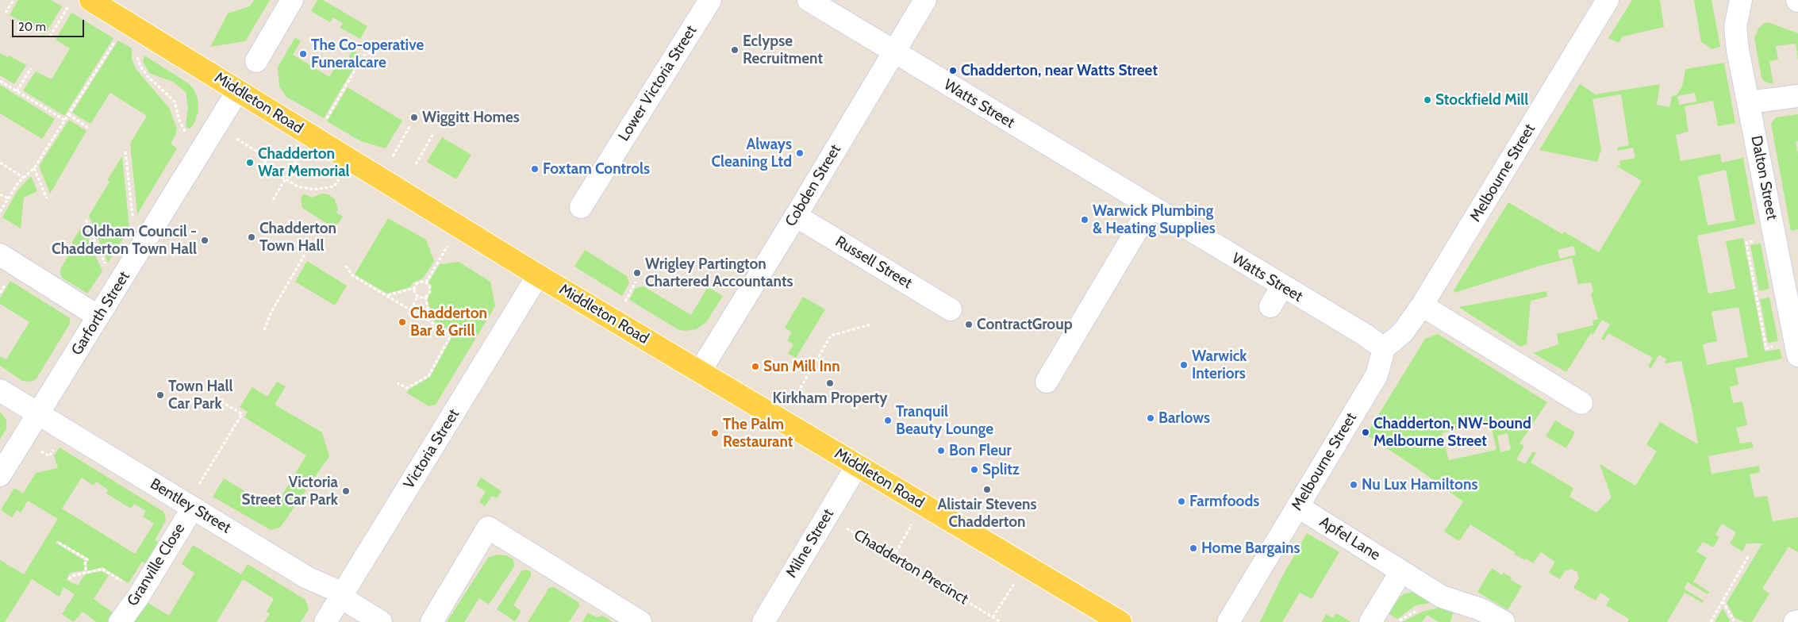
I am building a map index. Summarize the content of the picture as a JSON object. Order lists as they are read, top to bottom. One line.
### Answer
{"streets":{"main road":["Middleton Road"],"street":["Lower Victoria Street","Watts Street","Melbourne Street","Dalton Street","Cobden Street","Russell Street","Garforth Street","Victoria Street","Bentley Street","Apfel Lane","Milne Street","Granville Close"],"path":["Chadderton Precinct"]},"crossings":[["Middleton Road","Cobden Street"],["Middleton Road","Garforth Street"],["Middleton Road","Victoria Street"],["Middleton Road","Milne Street"],["Watts Street","Melbourne Street"],["Watts Street","Cobden Street"],["Melbourne Street","Apfel Lane"],["Cobden Street","Russell Street"],["Garforth Street","Bentley Street"],["Victoria Street","Bentley Street"],["Bentley Street","Granville Close"]],"places":["Eclypse Recruitment","The Co-operative Funeralcare","Chadderton, near Watts Street","Stockfield Mill","Wiggitt Homes","Always Cleaning Ltd","Chadderton War Memorial","Foxtam Controls","Warwick Plumbing & Heating Supplies","Chadderton Town Hall","Oldham Council - Chadderton Town Hall","Wrigley Partington Chartered Accountants","Chadderton Bar & Grill","ContractGroup","Warwick Interiors","Sun Mill Inn","Kirkham Property","Town Hall Car Park","Barlows","Tranquil Beauty Lounge","Chadderton, NW-bound Melbourne Street","The Palm Restaurant","Bon Fleur","Splitz","Nu Lux Hamiltons","Alistair Stevens Chadderton","Victoria Street Car Park","Farmfoods","Home Bargains"],"scale_bar":"20 m"}
